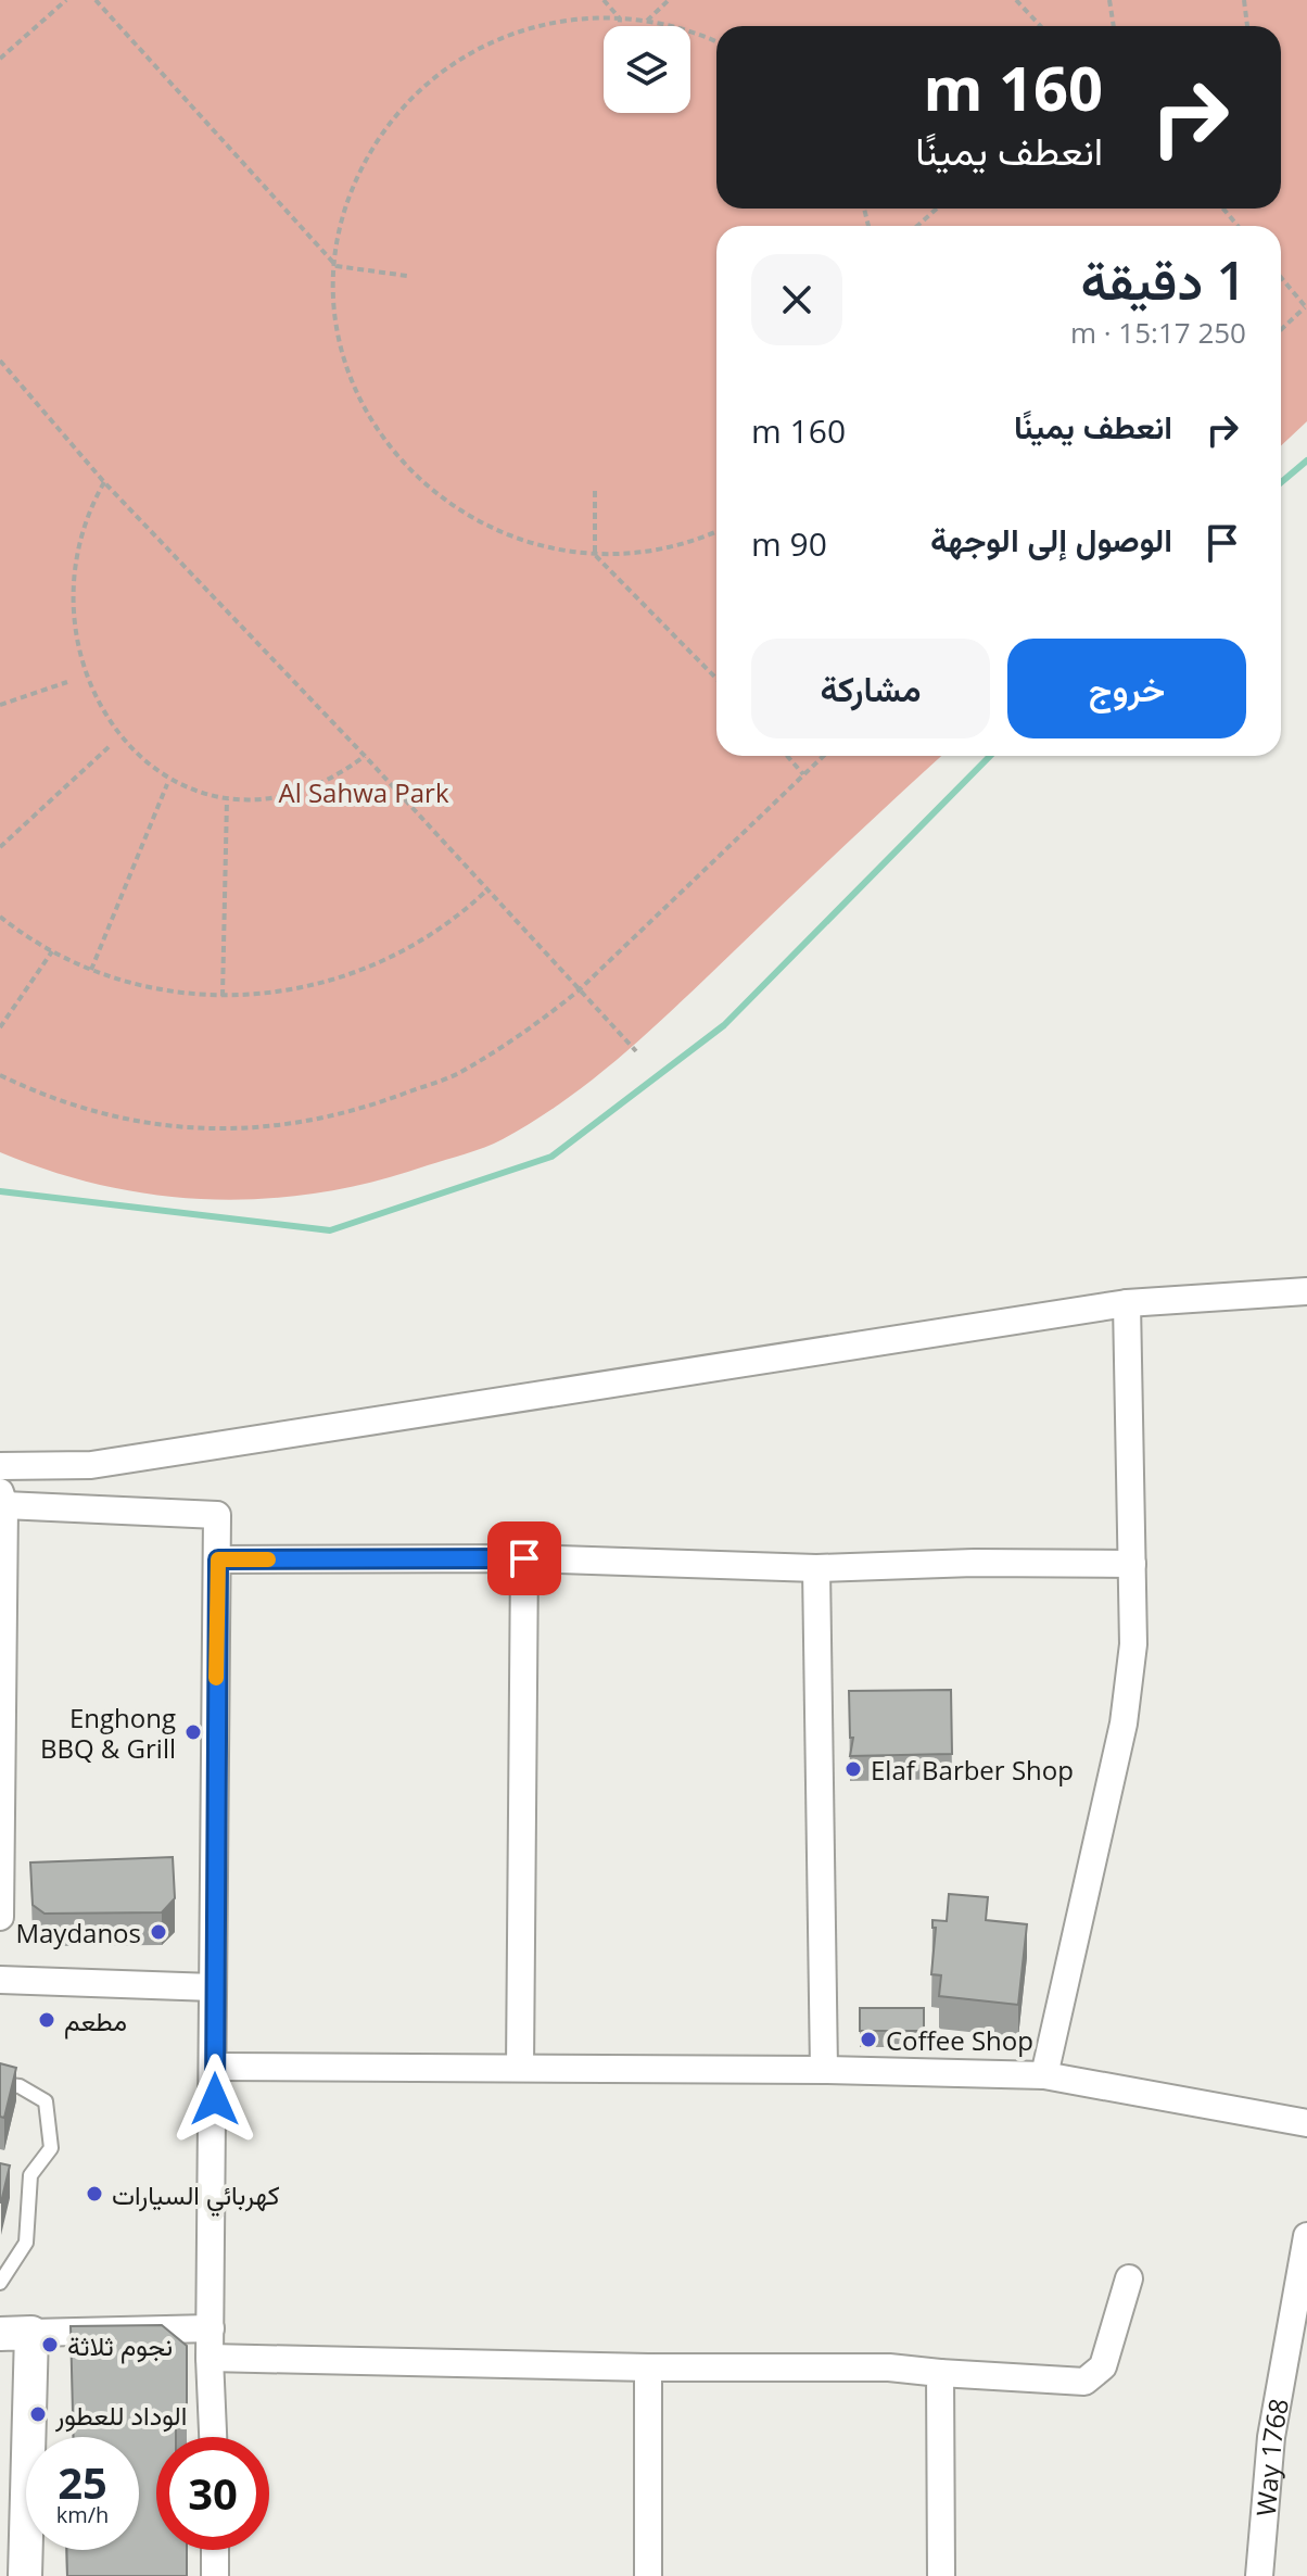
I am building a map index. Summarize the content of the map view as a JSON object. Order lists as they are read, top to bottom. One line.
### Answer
{"streets":{"street":["Way 1768"]},"parks":["Al Sahwa Park"],"places":["Enghong BBQ & Grill","Elaf Barber Shop","Maydanos","مطعم","Coffee Shop","كهربائي السيارات","نجوم ثلاثة","الوداد للعطور"],"page":{"turn":["160 m","انعطف يمينًا"],"heading":["1 دقيقة","250 m · 15:17"],"list":[{"name":"انعطف يمينًا","value":"160 m"},{"name":"الوصول إلى الوجهة","value":"90 m"}],"buttons":["خروج","مشاركة"],"speed":"25 km/h","limit":"30"}}
